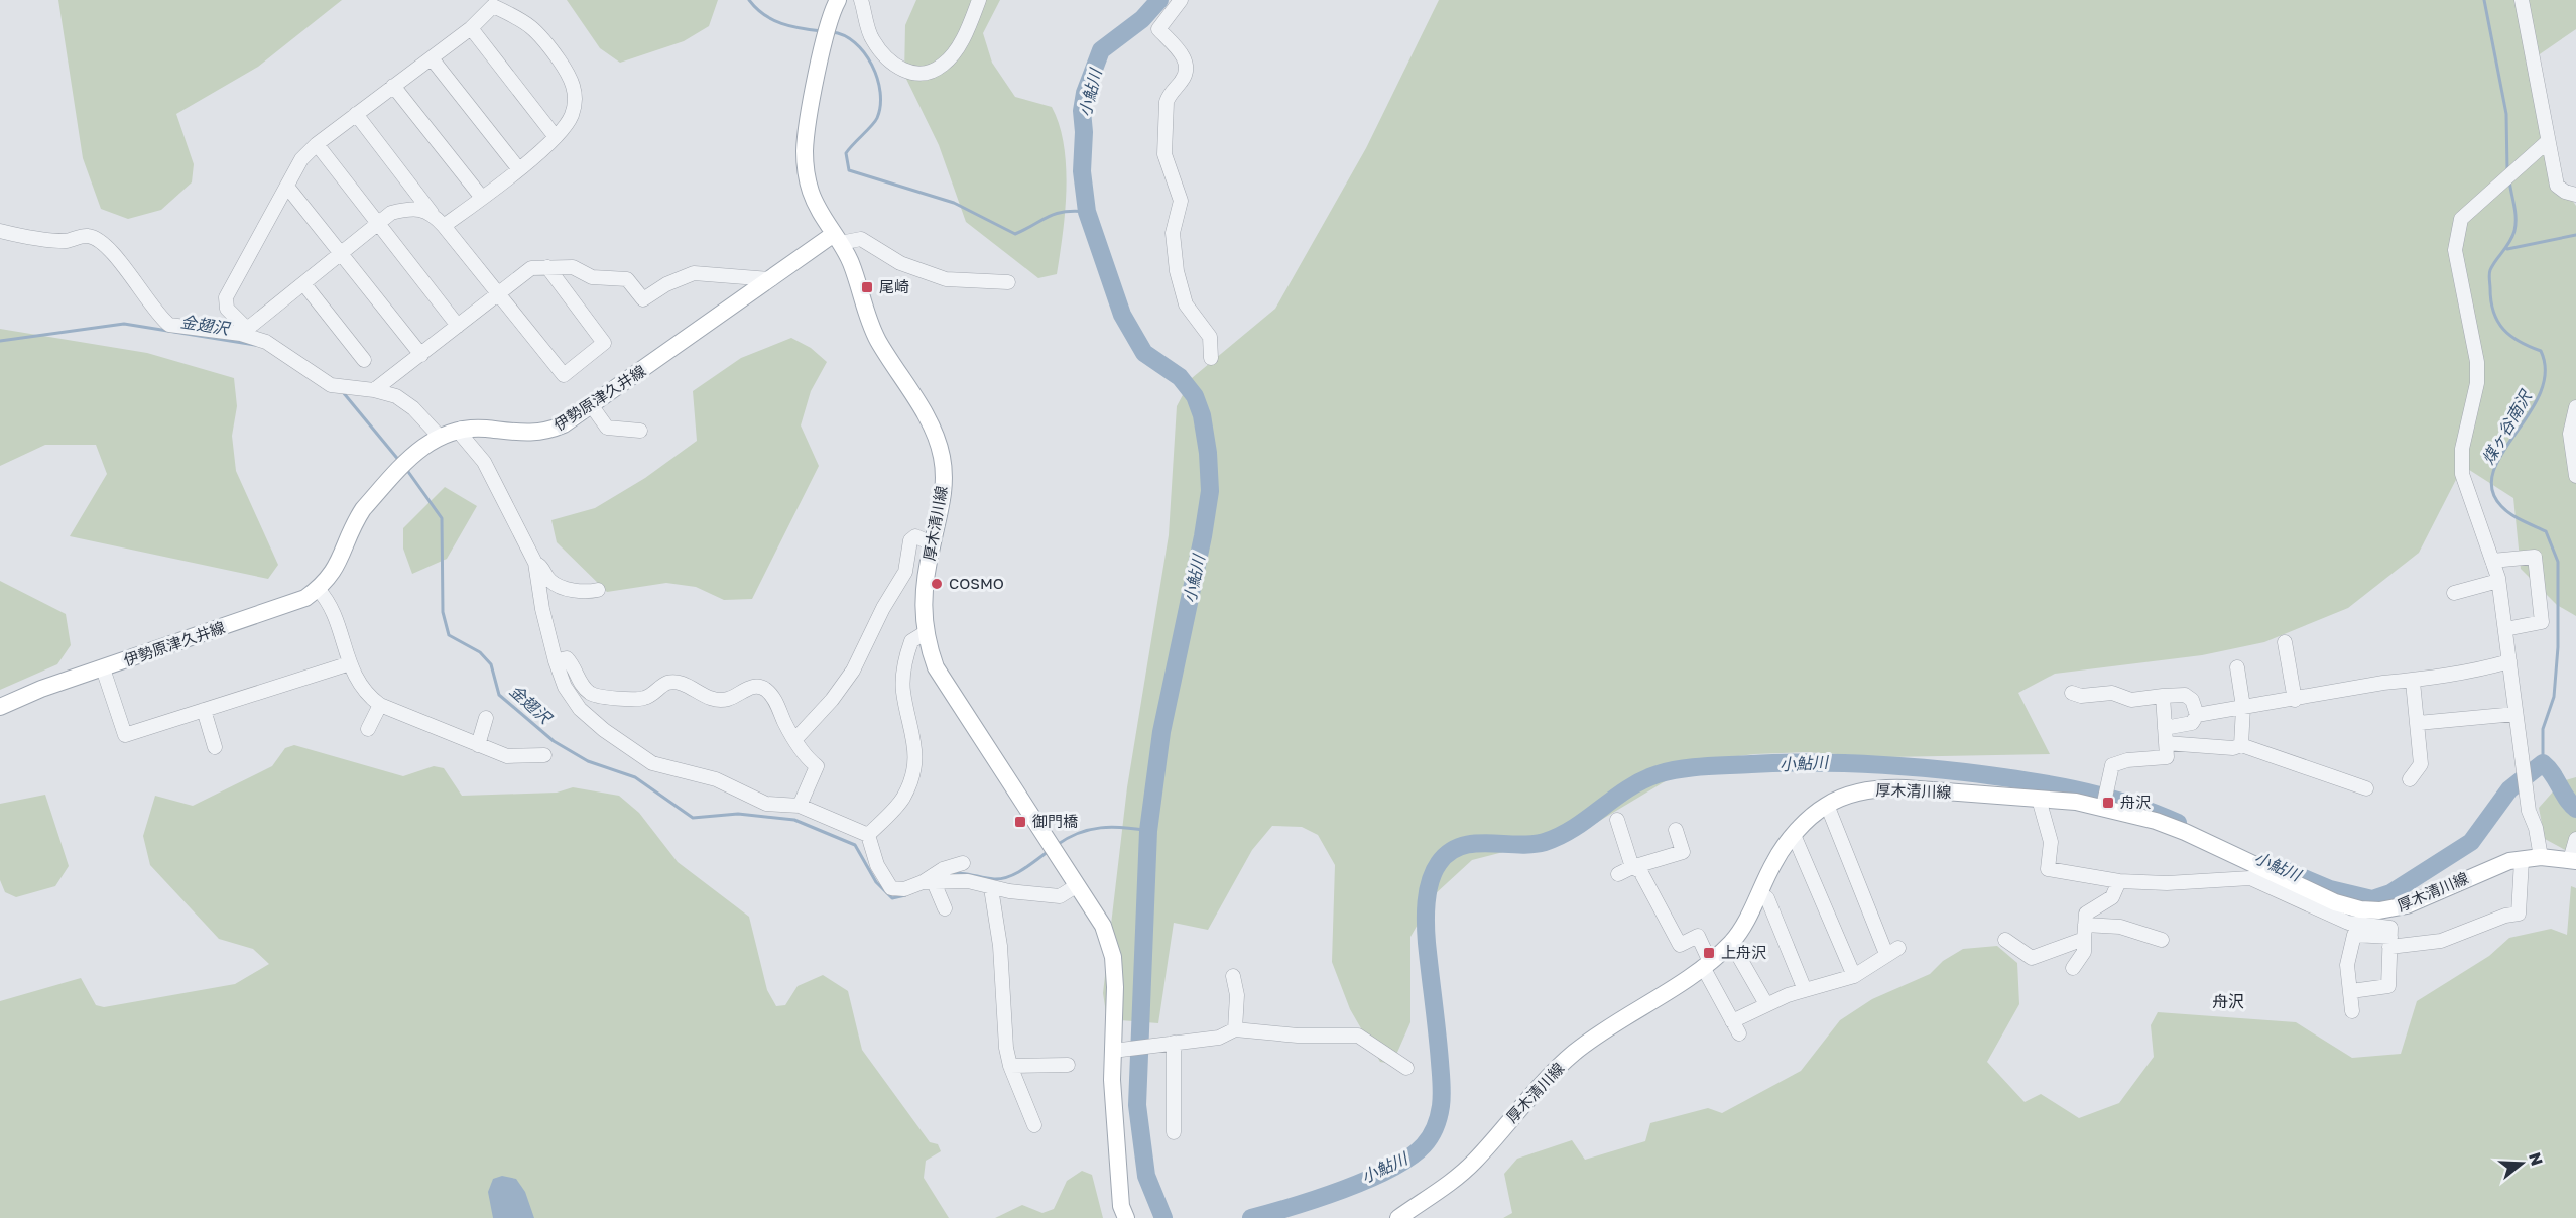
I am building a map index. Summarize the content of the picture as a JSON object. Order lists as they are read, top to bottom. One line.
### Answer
{"streets":{"main road":["伊勢原津久井線","厚木清川線"]},"crossings":[["伊勢原津久井線","厚木清川線"]],"districts":["舟沢"],"water":["小鮎川","金翅沢","煤ヶ谷南沢"],"places":{"transit":["尾崎","舟沢","御門橋","上舟沢"],"other":["COSMO"]},"north":"right"}
